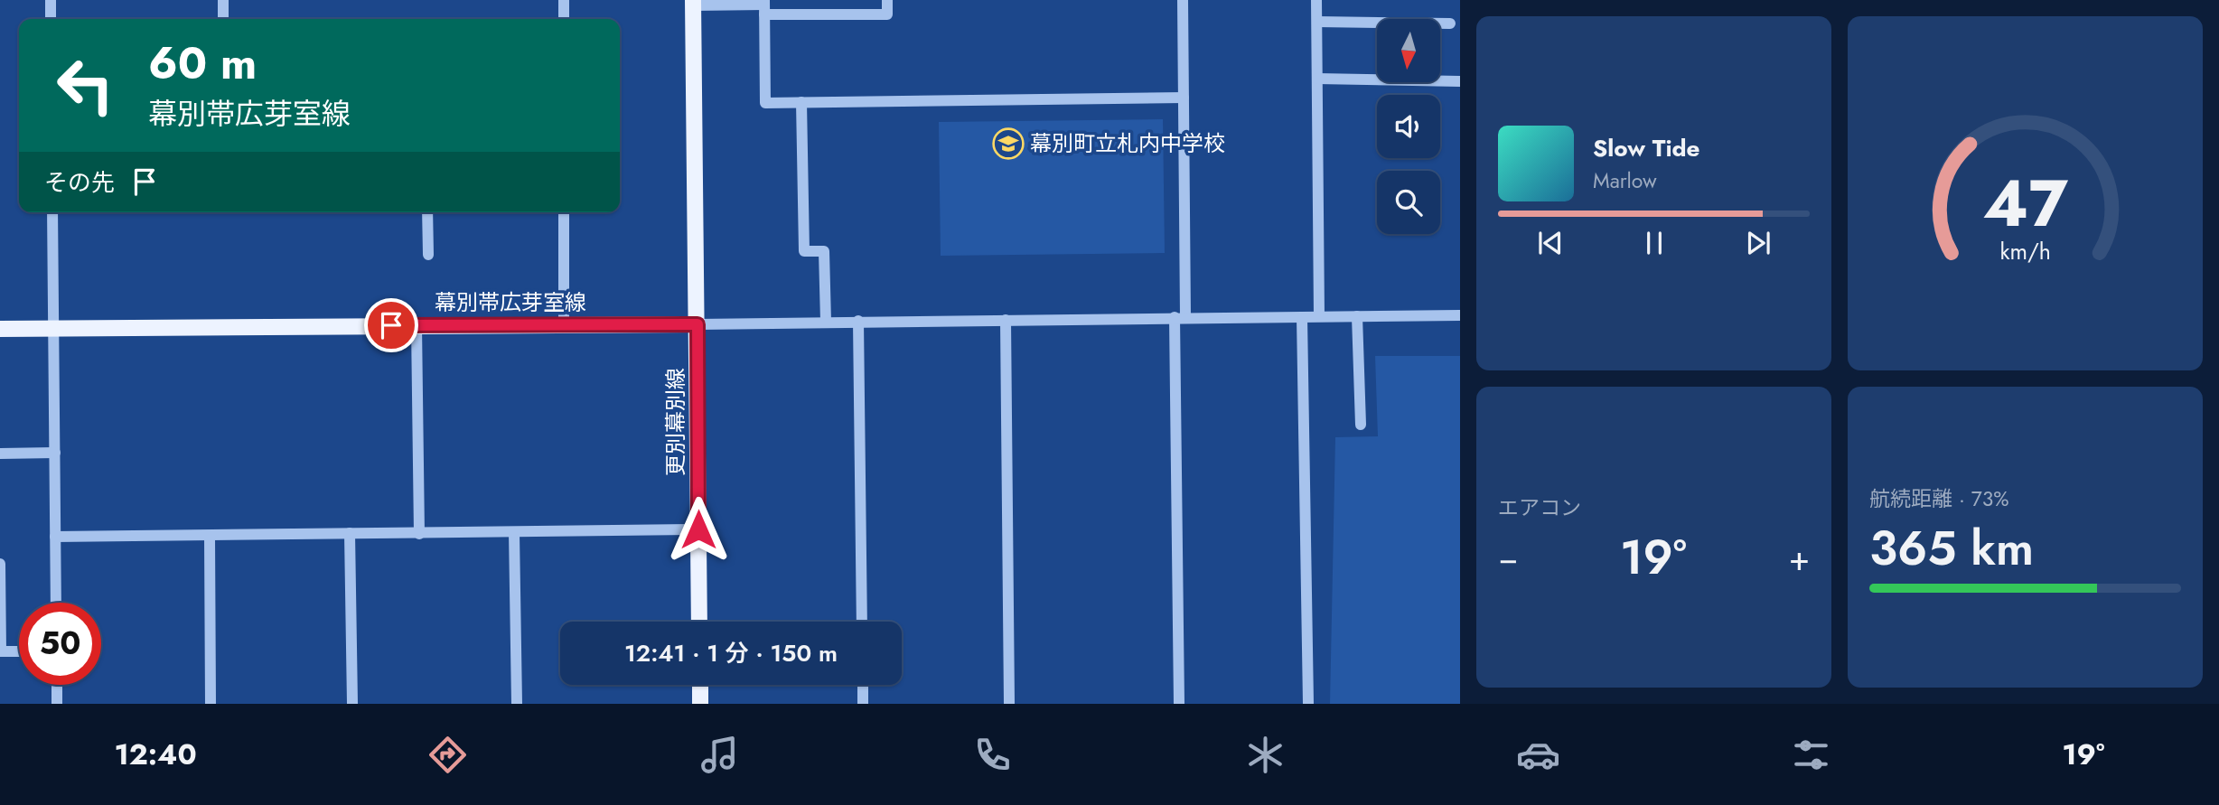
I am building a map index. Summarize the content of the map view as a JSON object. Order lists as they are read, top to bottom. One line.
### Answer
{"streets":{"main road":["幕別帯広芽室線","更別幕別線"]},"crossings":[["幕別帯広芽室線","更別幕別線"]],"places":{"school or university":["幕別町立札内中学校"]},"north":"bottom","page":{"turn":["60 m","幕別帯広芽室線"],"song":["Slow Tide","Marlow"],"then":"その先","tile":["エアコン",["航続距離 · 73%","365 km"]],"heat":["−","19°","+"],"limit":"50","trip":"12:41 · 1 分 · 150 m","tabs":["12:40","19°"],"gauge":["47","km/h"]}}
